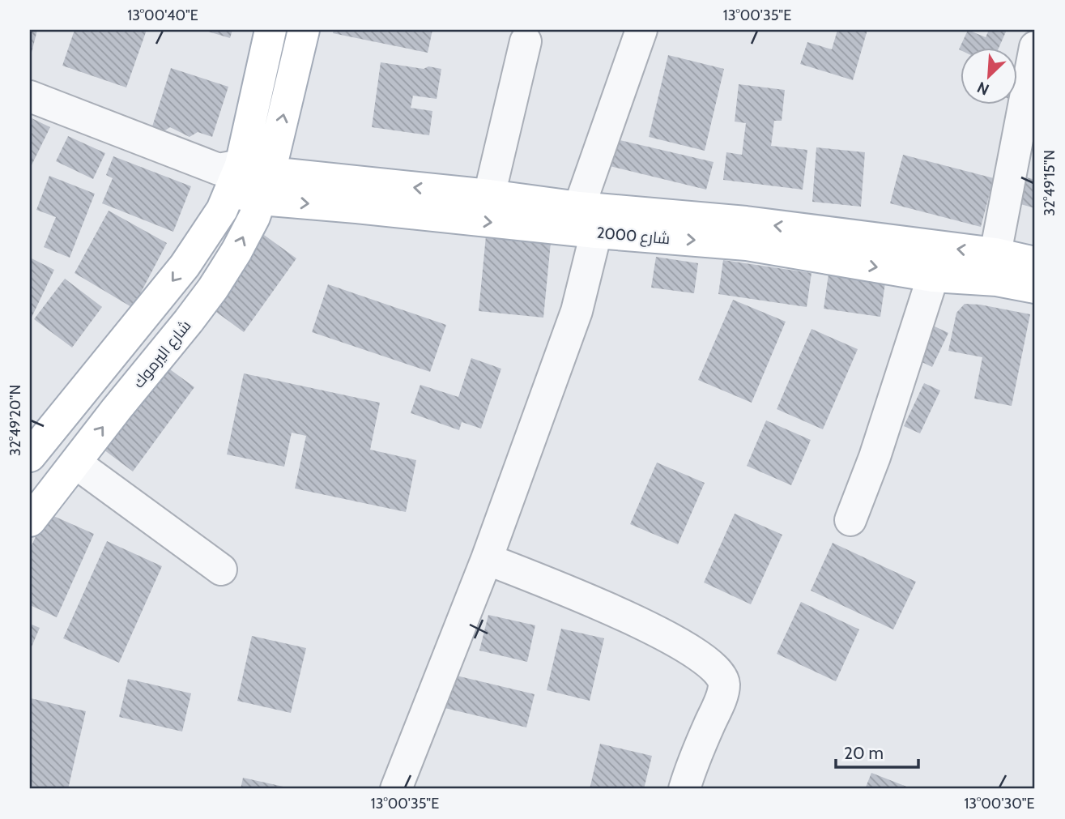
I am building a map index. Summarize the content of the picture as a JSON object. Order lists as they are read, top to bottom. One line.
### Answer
{"streets":{"main road":["شارع 2000","شارع اليرموك"]},"crossings":[["شارع 2000","شارع اليرموك"]],"scale_bar":"20 m","north":"bottom left","coordinates":["13°00'40\"E","13°00'35\"E","32°49'15\"N","32°49'20\"N","13°00'30\"E"]}
